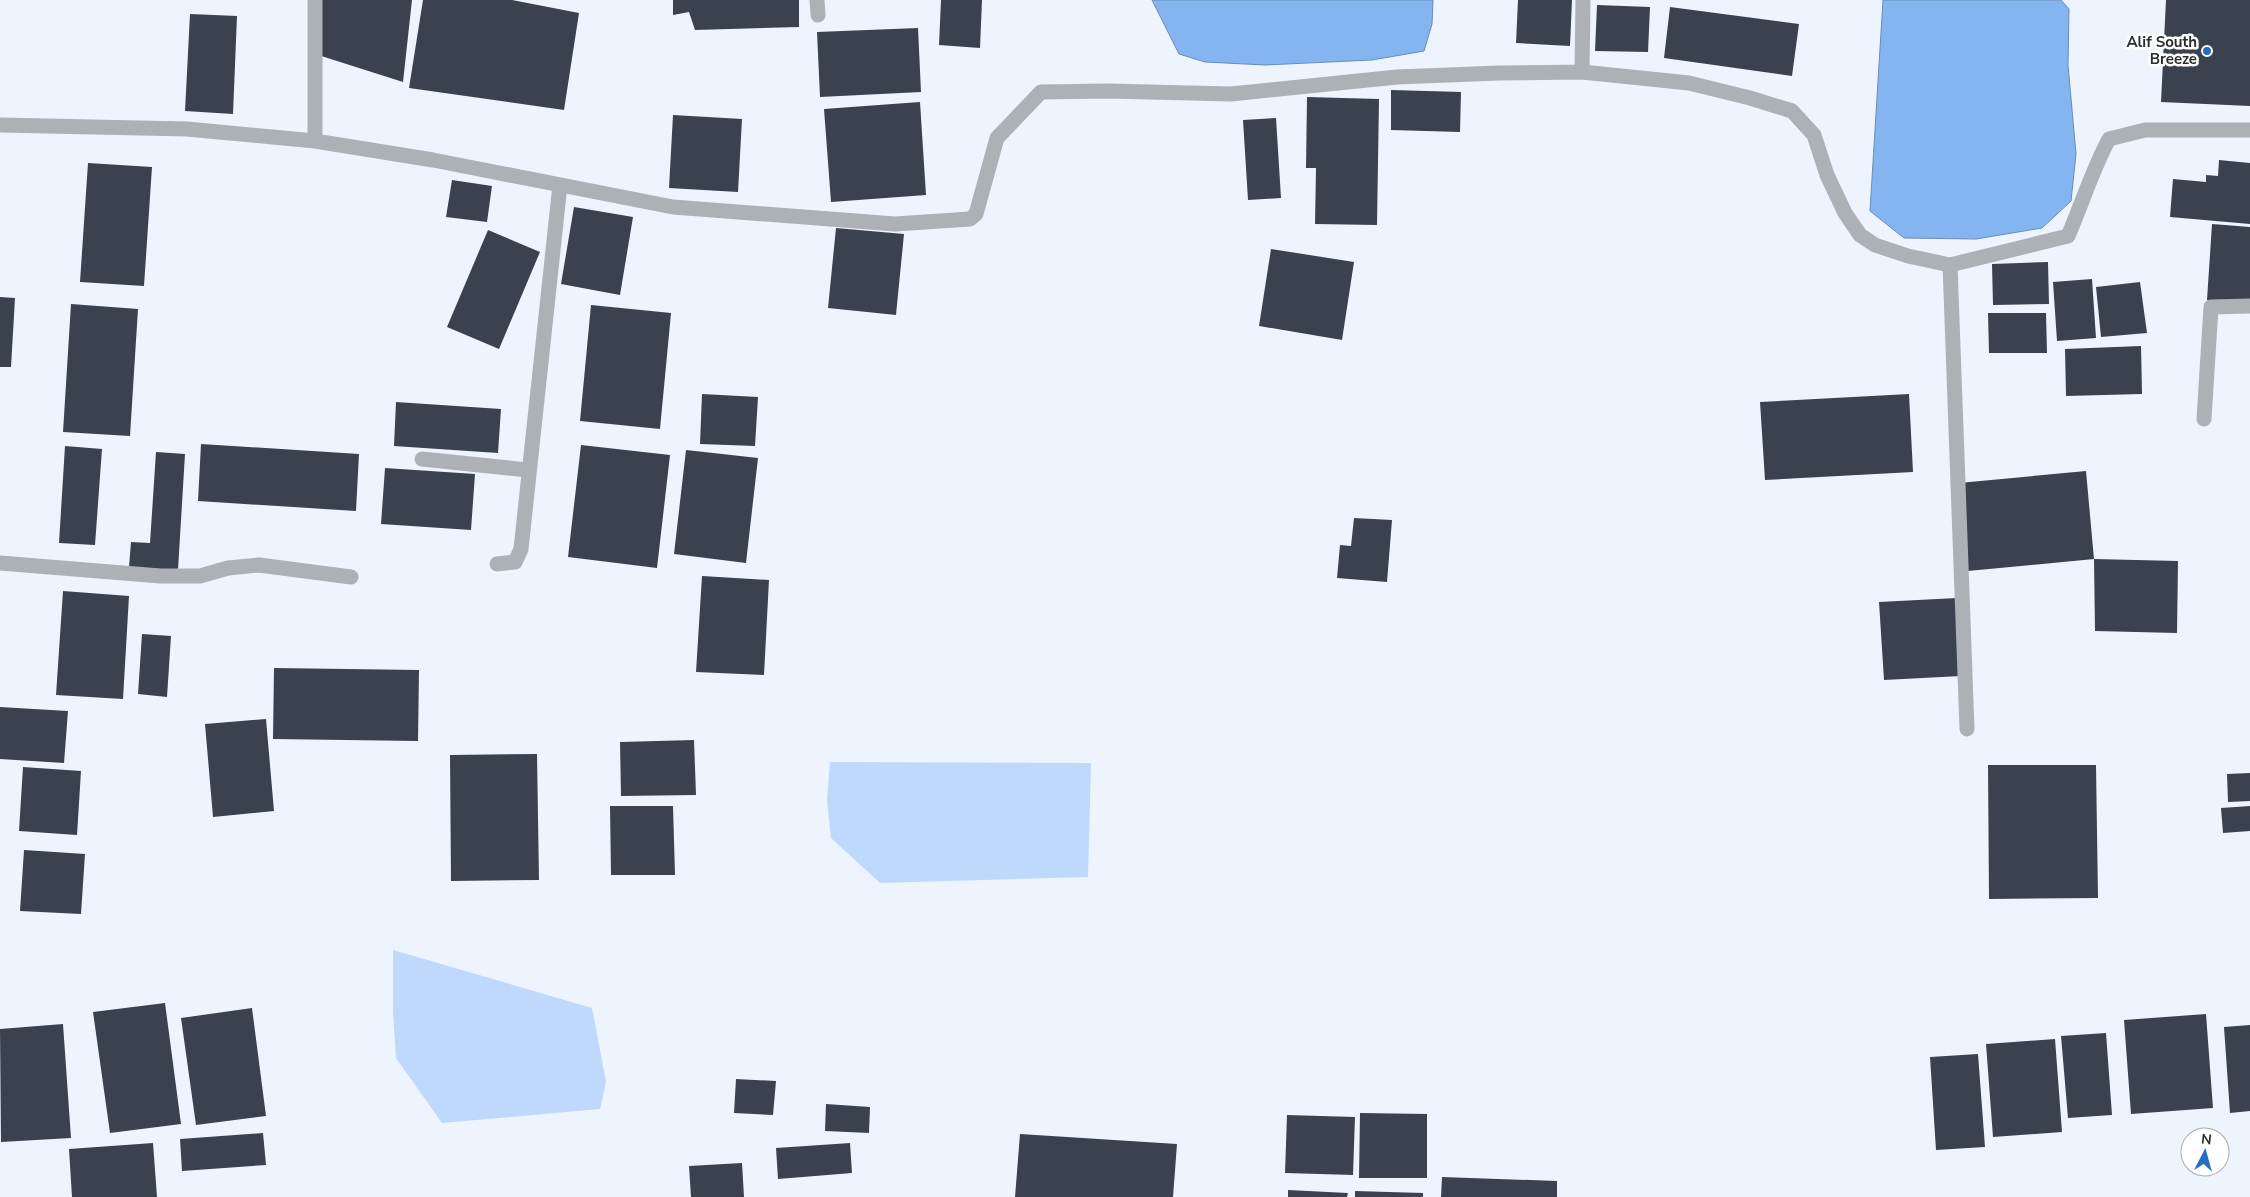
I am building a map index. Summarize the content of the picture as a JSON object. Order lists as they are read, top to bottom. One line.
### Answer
{"places":["Alif South Breeze"],"north":"top"}
